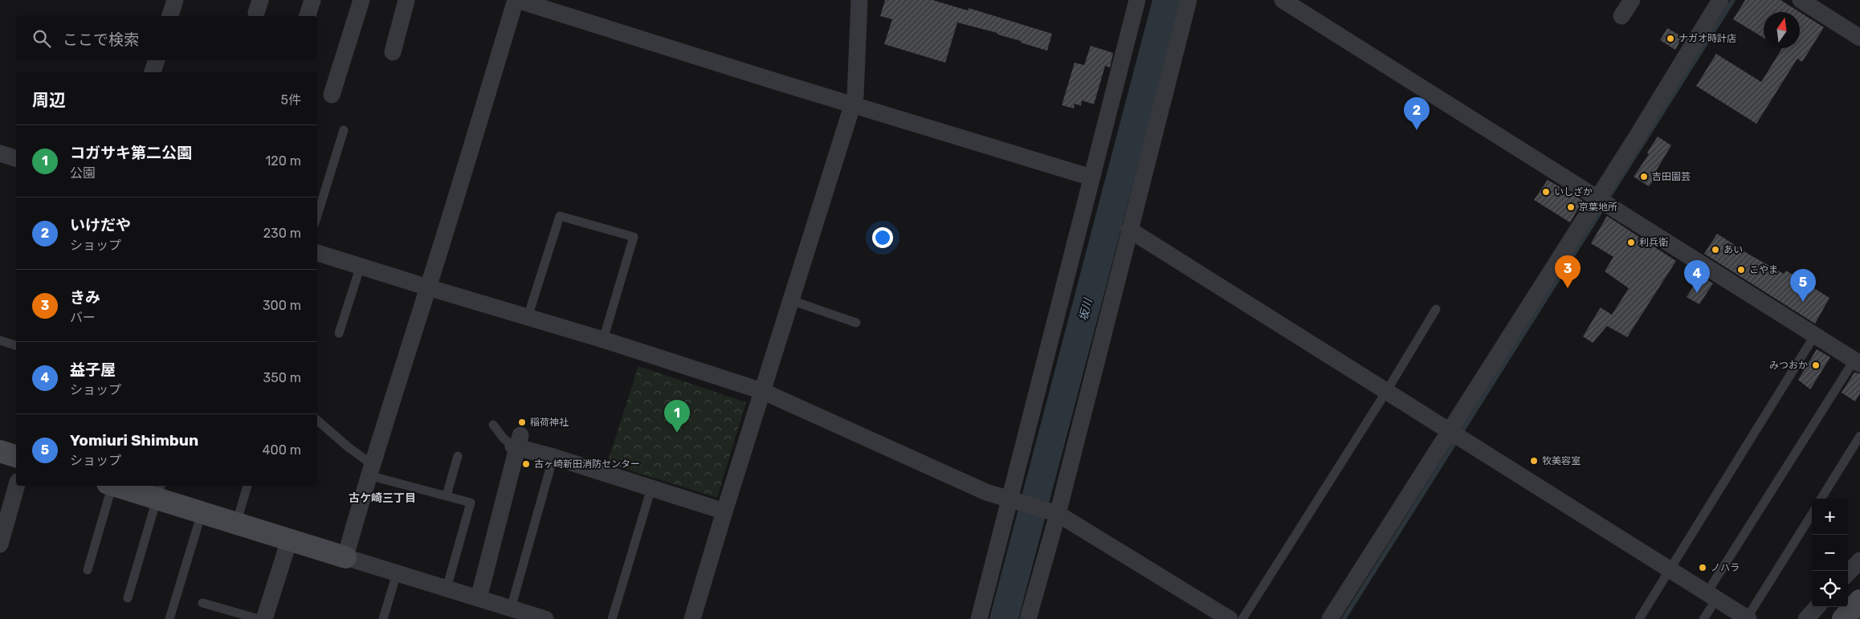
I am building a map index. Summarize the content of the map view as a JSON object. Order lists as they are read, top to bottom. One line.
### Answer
{"districts":["古ケ崎三丁目"],"water":["坂川"],"places":["ナガオ時計店","吉田園芸","いしざか","京葉地所","利兵衛","あい","こやま","みつおか","稲荷神社","牧美容室","古ヶ崎新田消防センター","ノハラ"],"north":"top","page":{"search":"ここで検索","heading":["周辺","5件"],"pins":["2","3","4","5","1"],"list":[{"mark":"1","name":"コガサキ第二公園","note":"公園","value":"120 m"},{"mark":"2","name":"いけだや","note":"ショップ","value":"230 m"},{"mark":"3","name":"きみ","note":"バー","value":"300 m"},{"mark":"4","name":"益子屋","note":"ショップ","value":"350 m"},{"mark":"5","name":"Yomiuri Shimbun","note":"ショップ","value":"400 m"}],"map_buttons":["+","−"]}}
